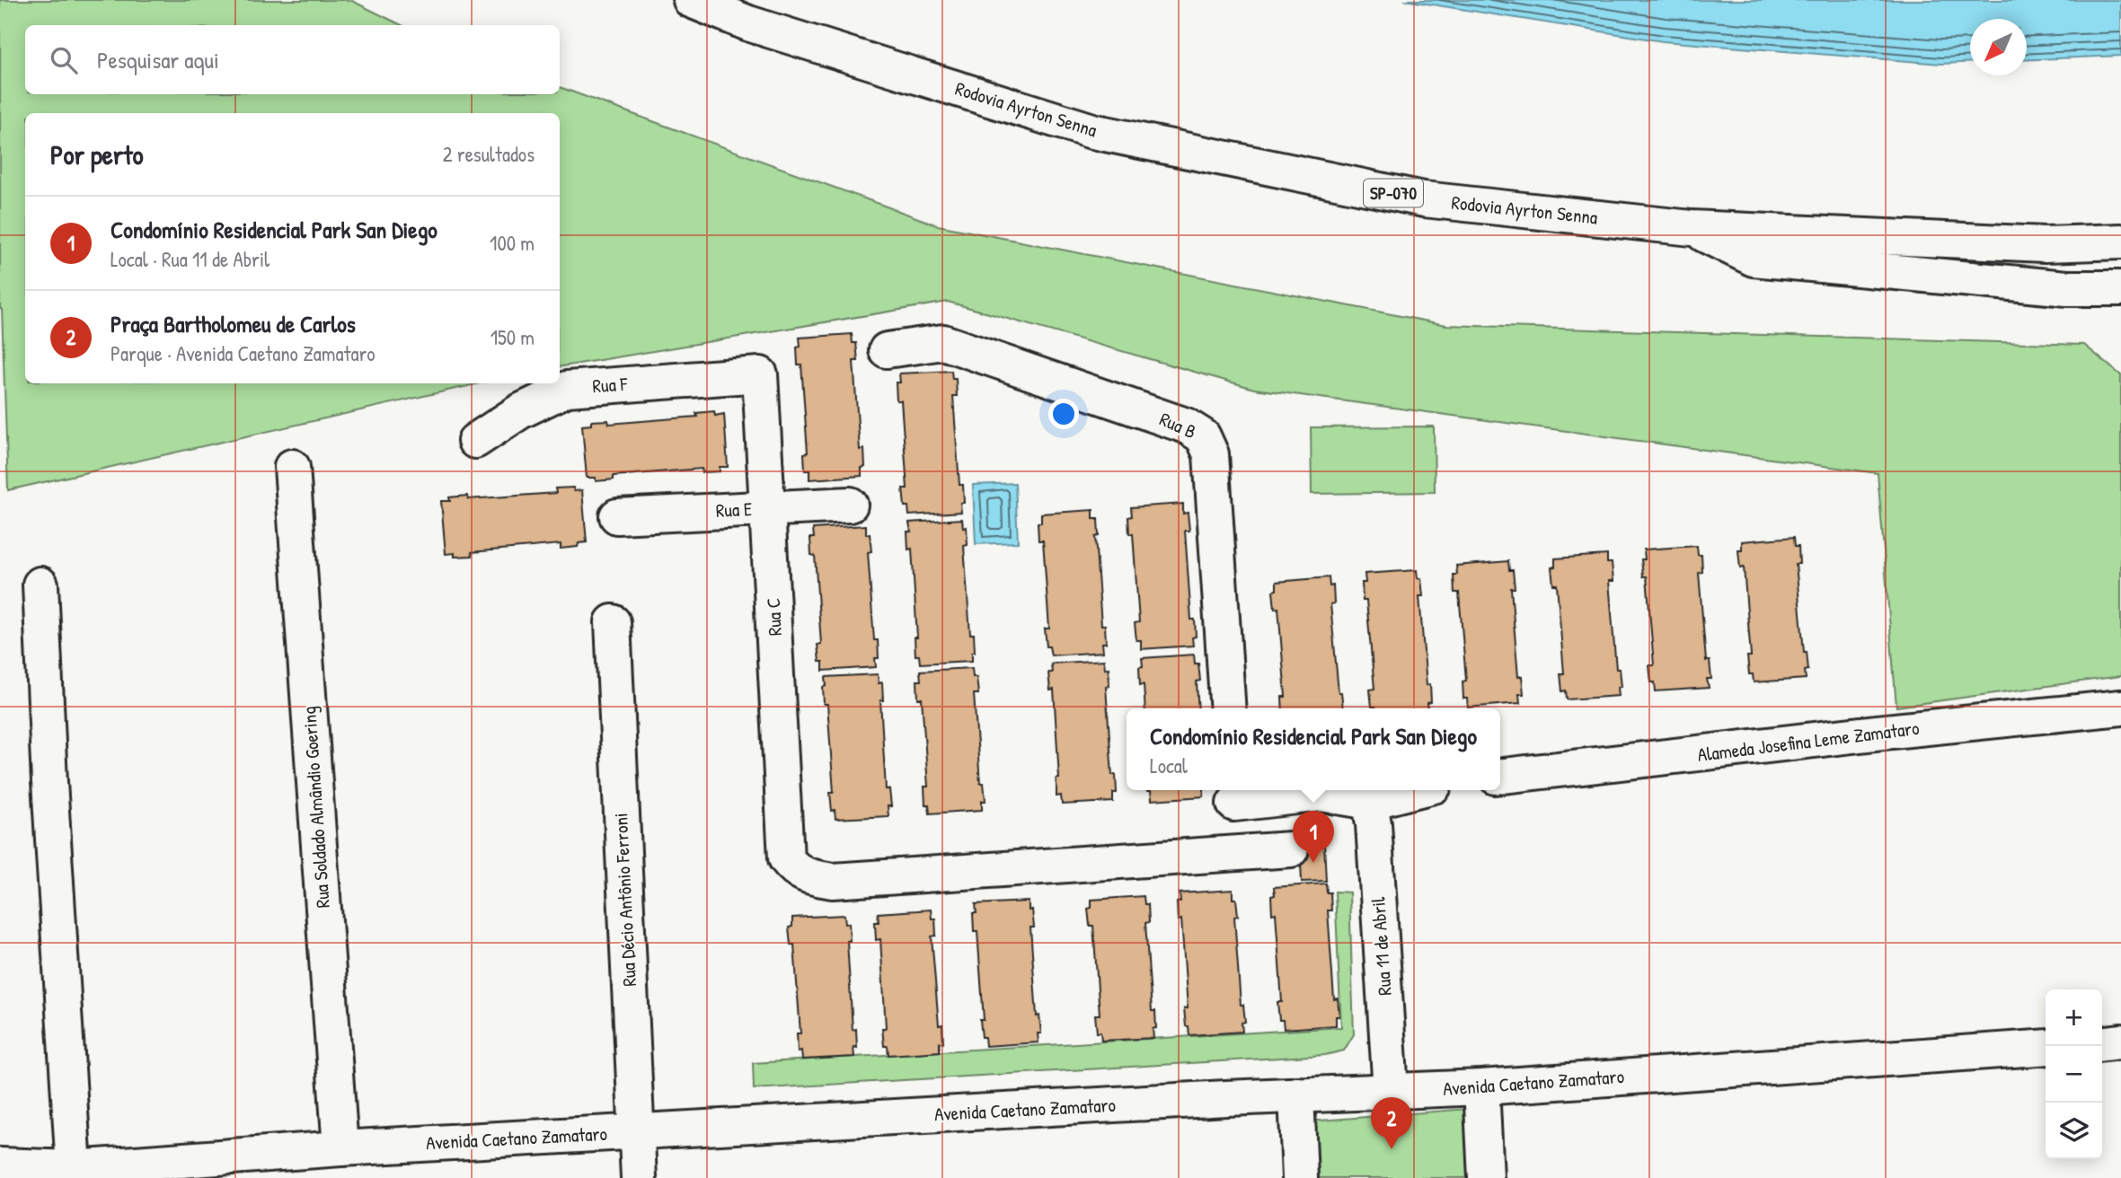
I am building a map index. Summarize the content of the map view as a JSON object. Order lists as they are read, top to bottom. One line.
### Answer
{"streets":{"main road":["Rodovia Ayrton Senna","SP-070","Rua F","Rua B","Rua E","Rua C","Alameda Josefina Leme Zamataro","Rua Soldado Almândio Goering","Rua Décio Antônio Ferroni","Rua 11 de Abril","Avenida Caetano Zamataro"]},"crossings":[["Rua F","Rua C"],["Rua E","Rua C"],["Rua Soldado Almândio Goering","Avenida Caetano Zamataro"],["Rua Décio Antônio Ferroni","Avenida Caetano Zamataro"],["Rua 11 de Abril","Avenida Caetano Zamataro"]],"north":"bottom left","page":{"search":"Pesquisar aqui","heading":["Por perto","2 resultados"],"list":[{"mark":"1","name":"Condomínio Residencial Park San Diego","note":"Local · Rua 11 de Abril","value":"100 m"},{"mark":"2","name":"Praça Bartholomeu de Carlos","note":"Parque · Avenida Caetano Zamataro","value":"150 m"}],"popup":["Condomínio Residencial Park San Diego","Local"],"pins":["1","2"],"map_buttons":["+","−"]}}
